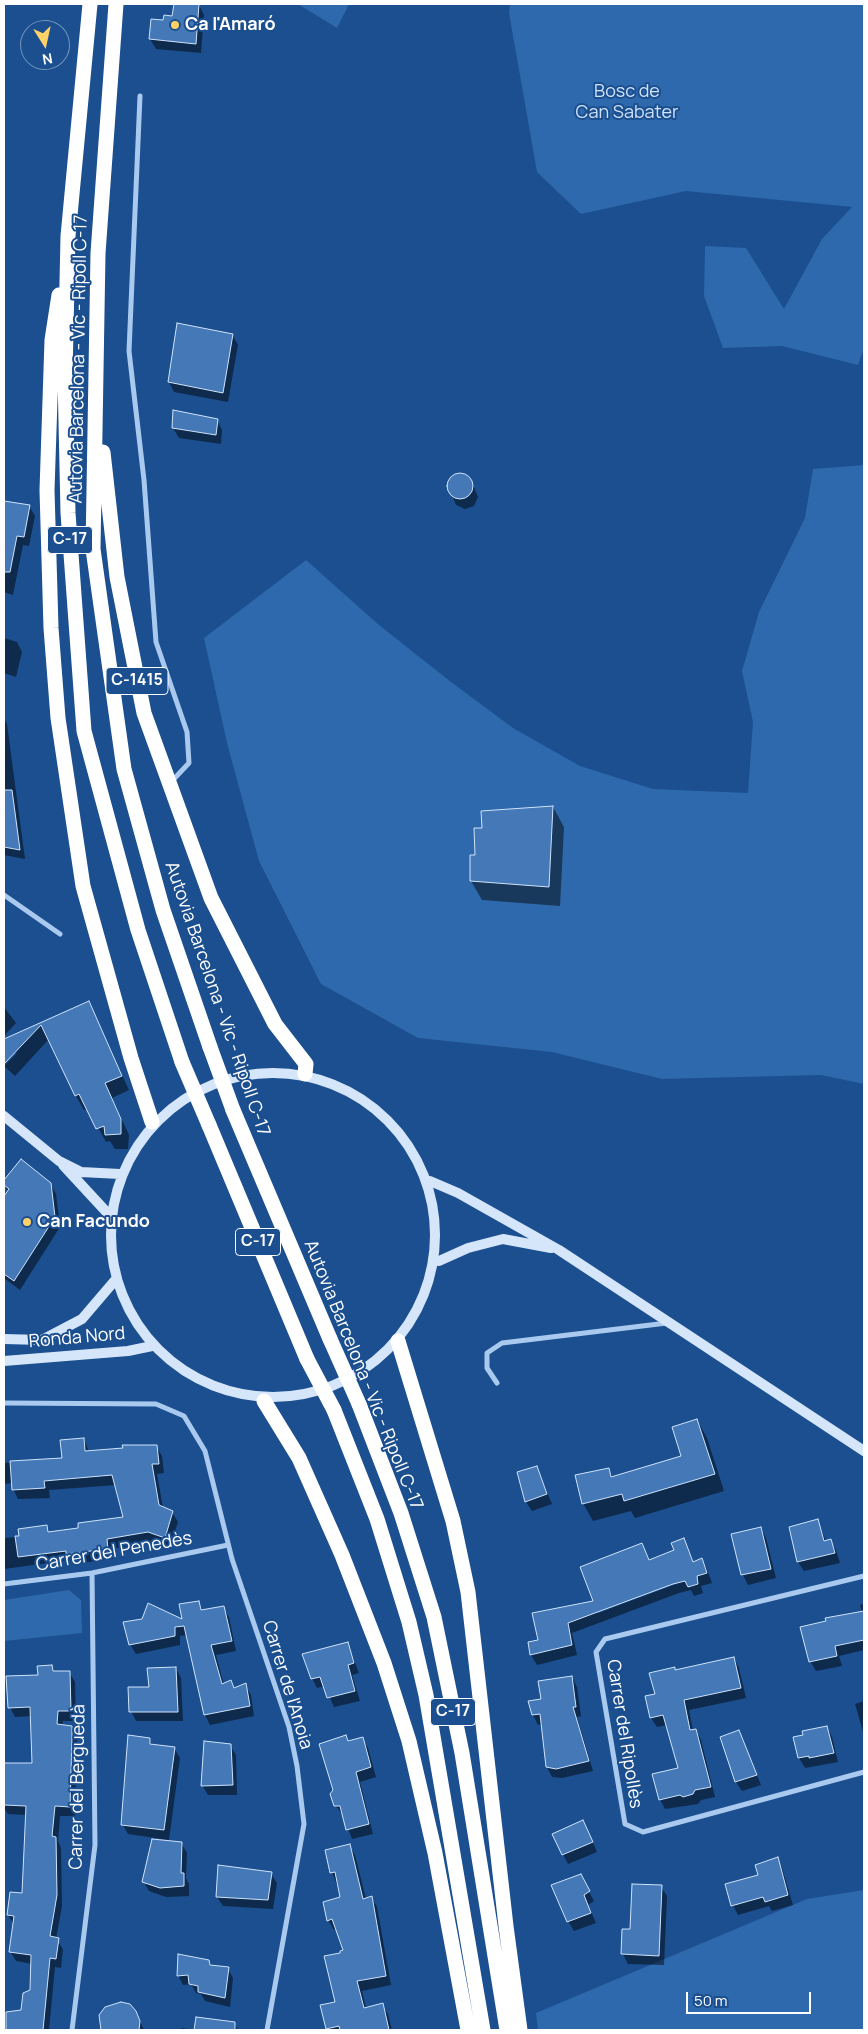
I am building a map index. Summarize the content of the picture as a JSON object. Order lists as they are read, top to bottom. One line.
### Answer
{"streets":{"highway":["Autovia Barcelona - Vic - Ripoll C-17","C-17","C-1415"],"main road":["Ronda Nord"],"street":["Carrer del Penedès","Carrer de l'Anoia","Carrer del Ripollès","Carrer del Berguedà"]},"crossings":[["Autovia Barcelona - Vic - Ripoll C-17","C-1415"],["Carrer del Penedès","Carrer de l'Anoia"],["Carrer del Penedès","Carrer del Berguedà"]],"parks":["Bosc de Can Sabater"],"places":["Ca l'Amaró","Can Facundo"],"scale_bar":"50 m","north":"bottom"}
